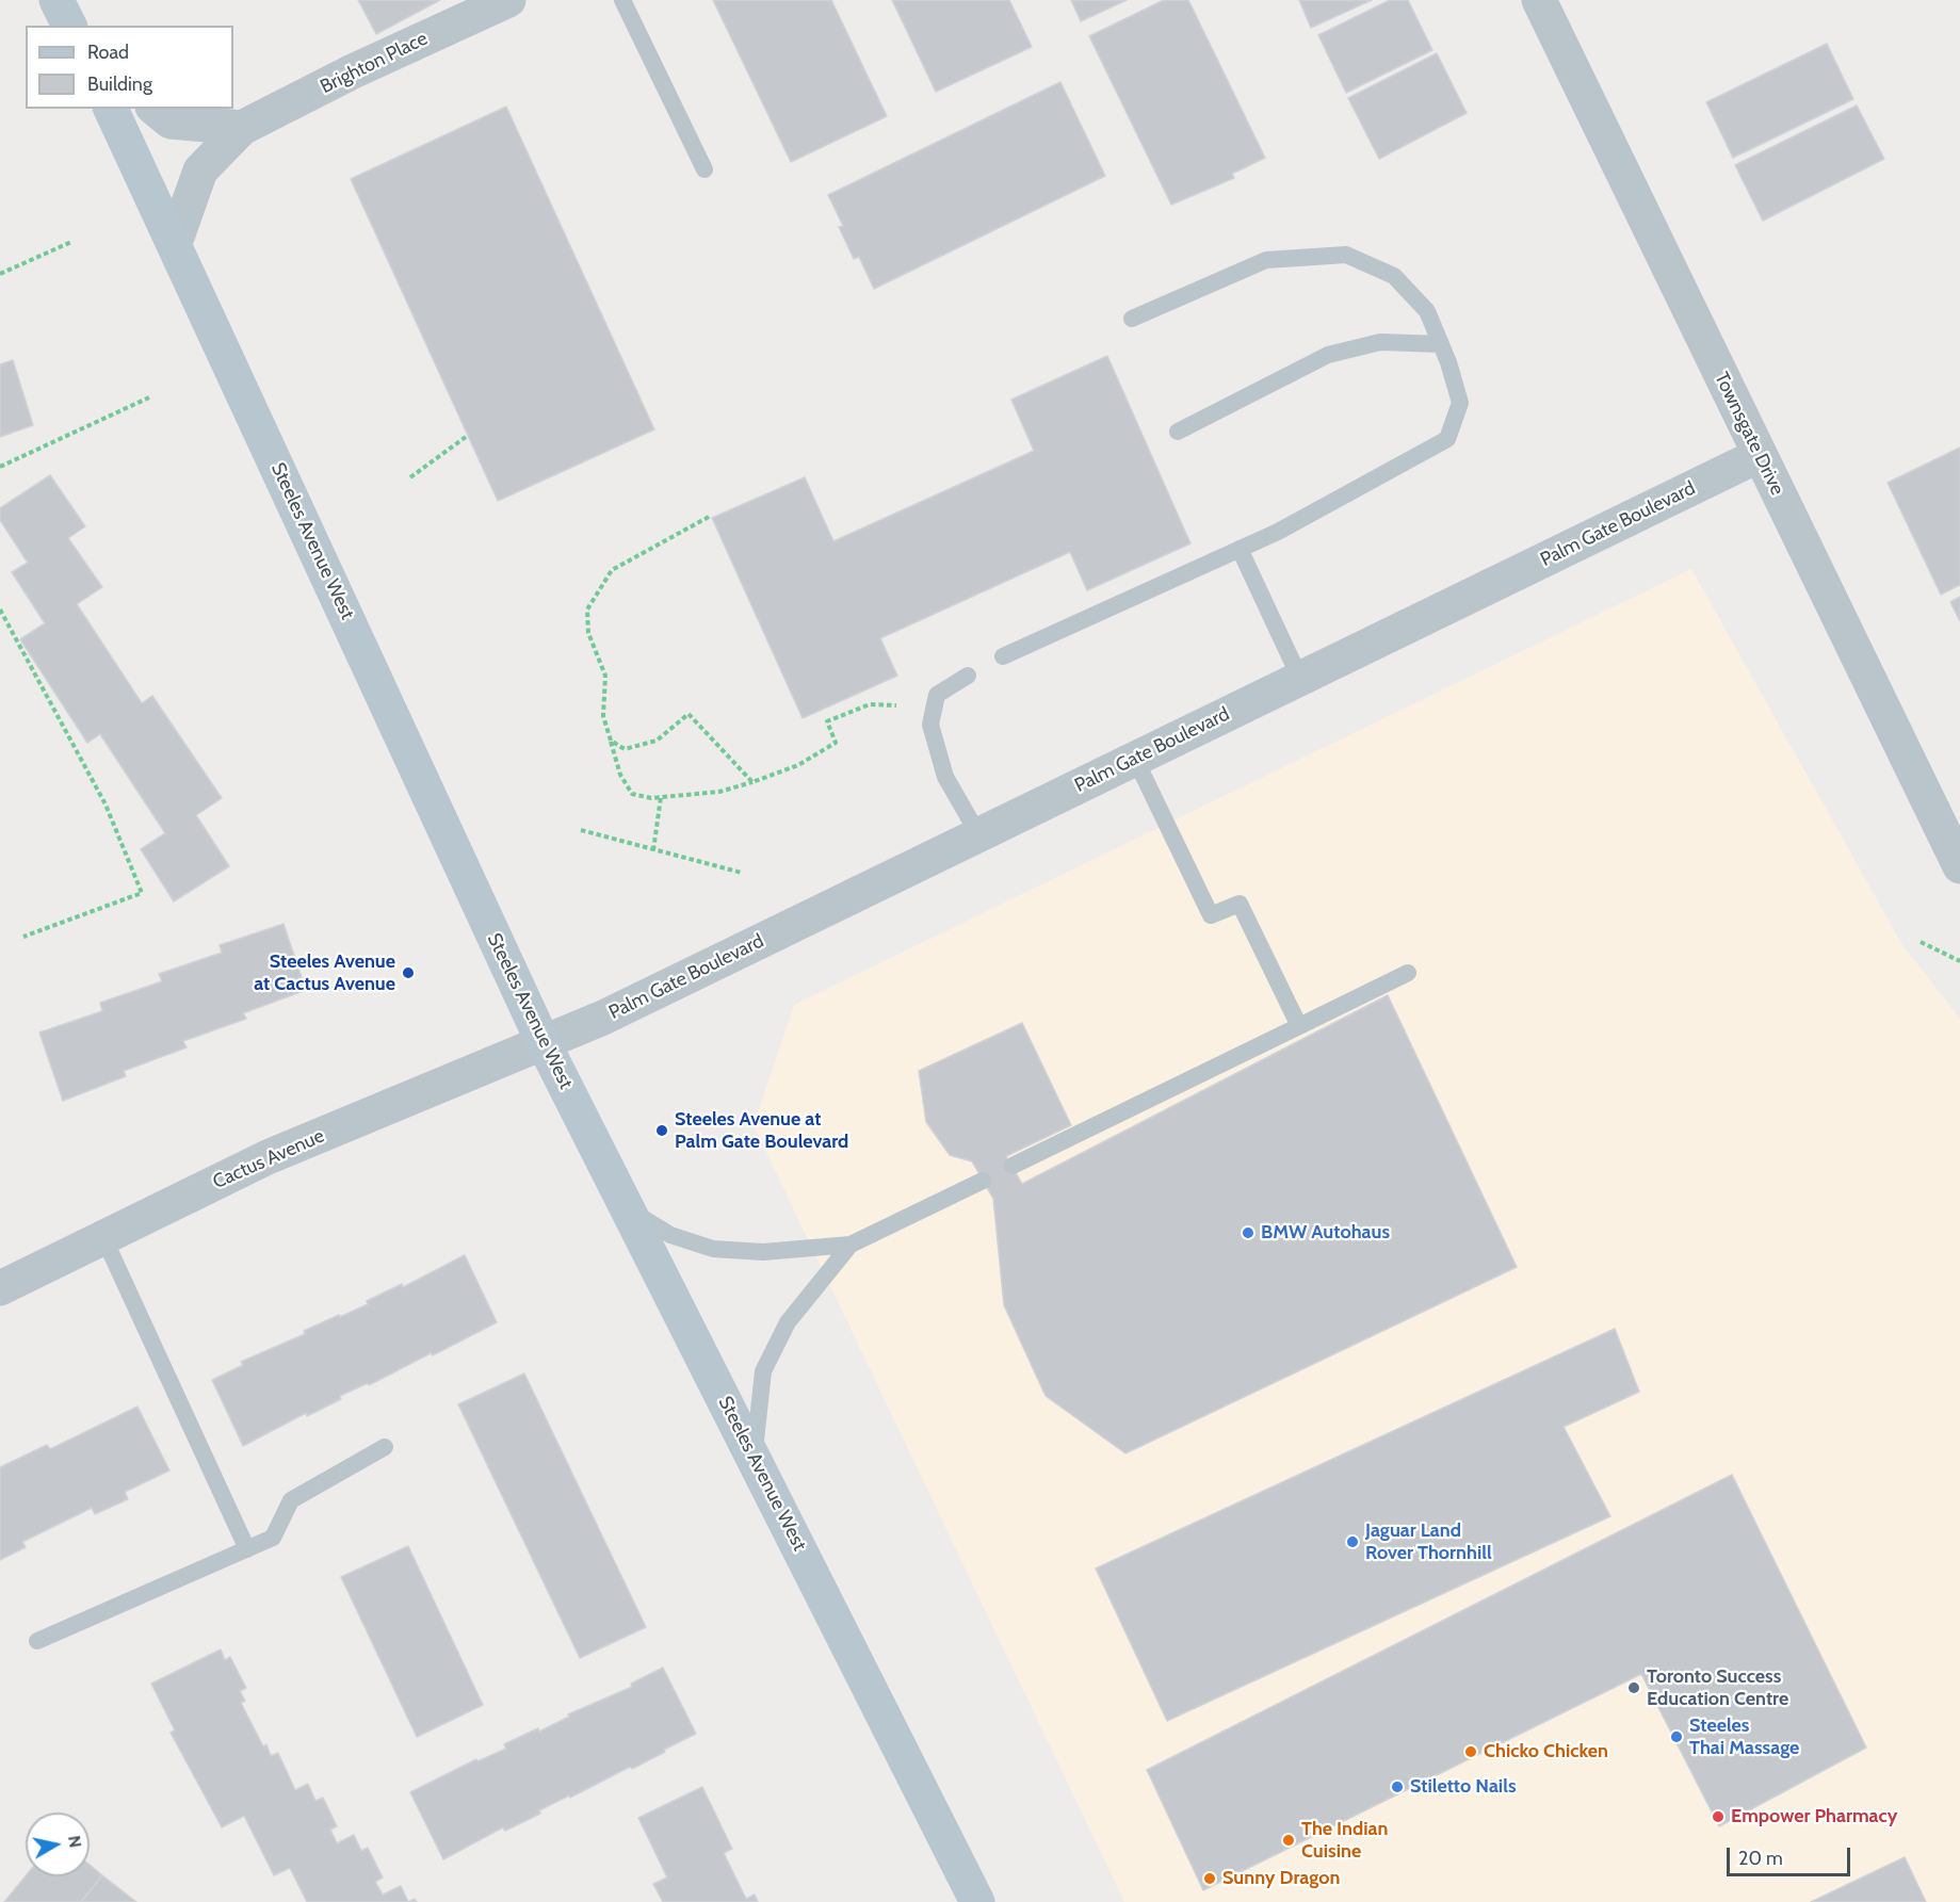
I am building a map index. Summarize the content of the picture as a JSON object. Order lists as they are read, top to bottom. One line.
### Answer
{"streets":{"main road":["Steeles Avenue West"],"street":["Brighton Place","Townsgate Drive","Palm Gate Boulevard","Cactus Avenue"]},"crossings":[["Brighton Place","Steeles Avenue West"],["Townsgate Drive","Palm Gate Boulevard"],["Palm Gate Boulevard","Steeles Avenue West"],["Palm Gate Boulevard","Cactus Avenue"],["Steeles Avenue West","Cactus Avenue"]],"places":["Steeles Avenue at Cactus Avenue","Steeles Avenue at Palm Gate Boulevard","BMW Autohaus","Jaguar Land Rover Thornhill","Toronto Success Education Centre","Steeles Thai Massage","Chicko Chicken","Stiletto Nails","Empower Pharmacy","The Indian Cuisine","Sunny Dragon"],"legend":["Road","Building"],"scale_bar":"20 m","north":"right"}
